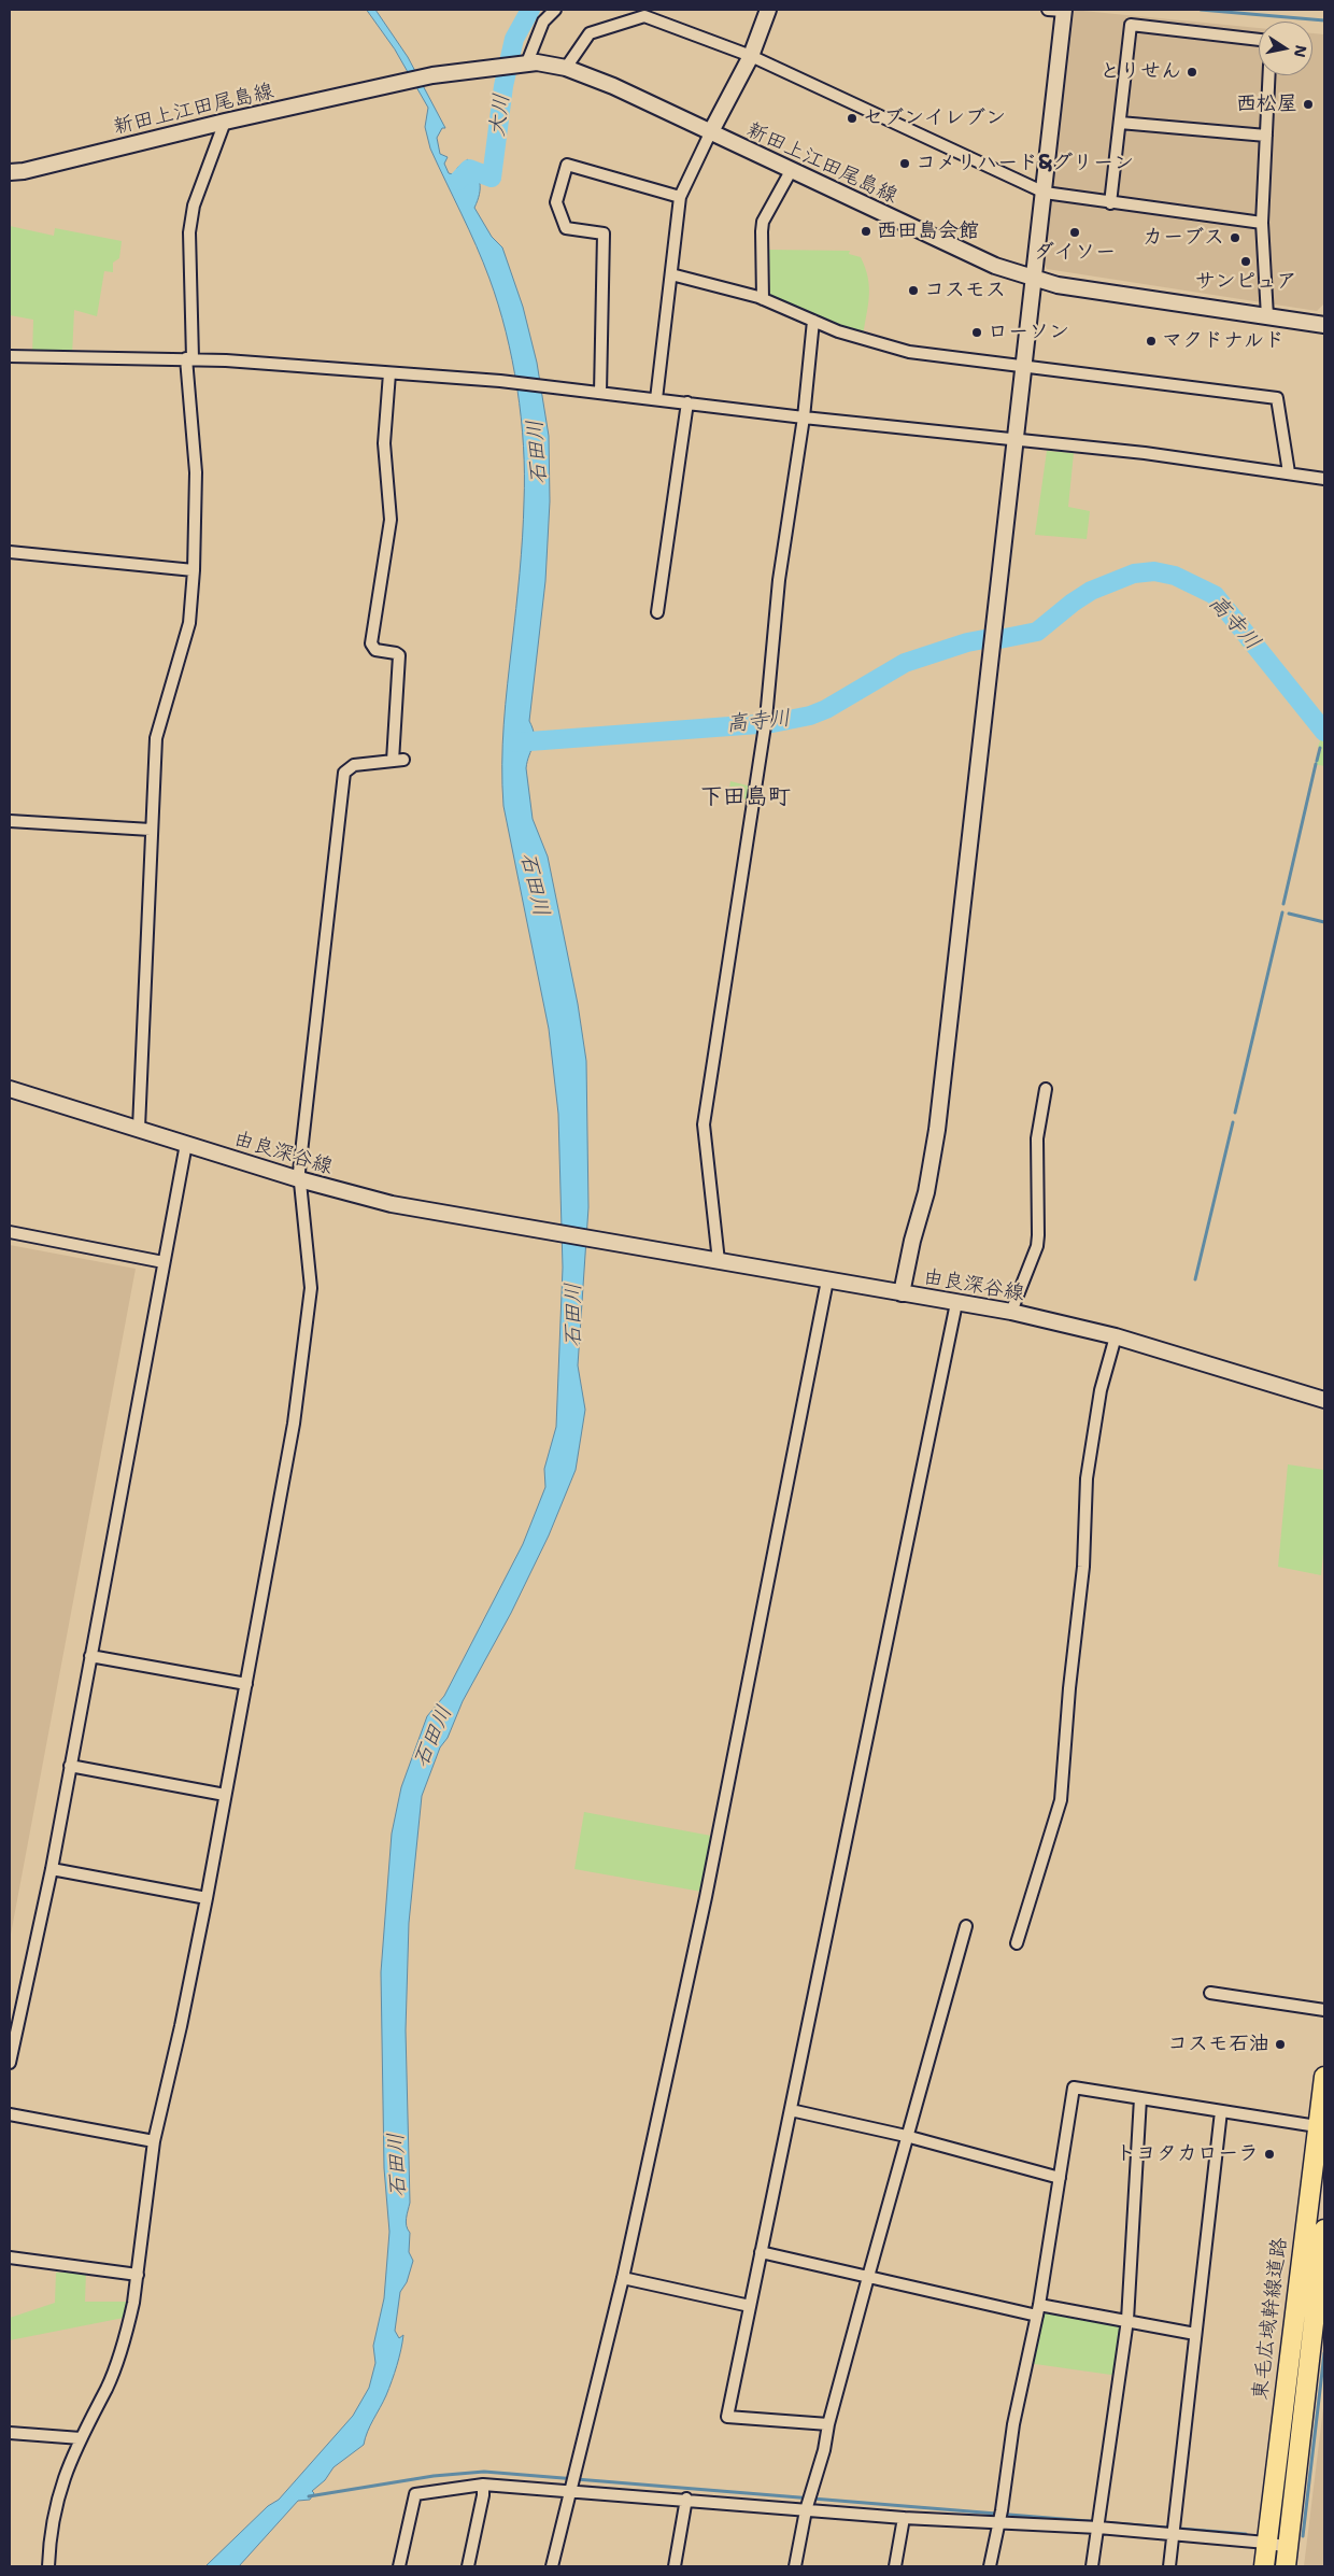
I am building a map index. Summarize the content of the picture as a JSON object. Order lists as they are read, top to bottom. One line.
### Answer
{"streets":{"highway":["東毛広域幹線道路"],"main road":["新田上江田尾島線","由良深谷線"]},"districts":["下田島町"],"water":["大川","石田川","高寺川"],"places":["とりせん","西松屋","セブンイレブン","コメリハード&グリーン","西田島会館","ダイソー","カーブス","サンピュア","コスモス","ローソン","マクドナルド","コスモ石油","トヨタカローラ"],"north":"right"}
